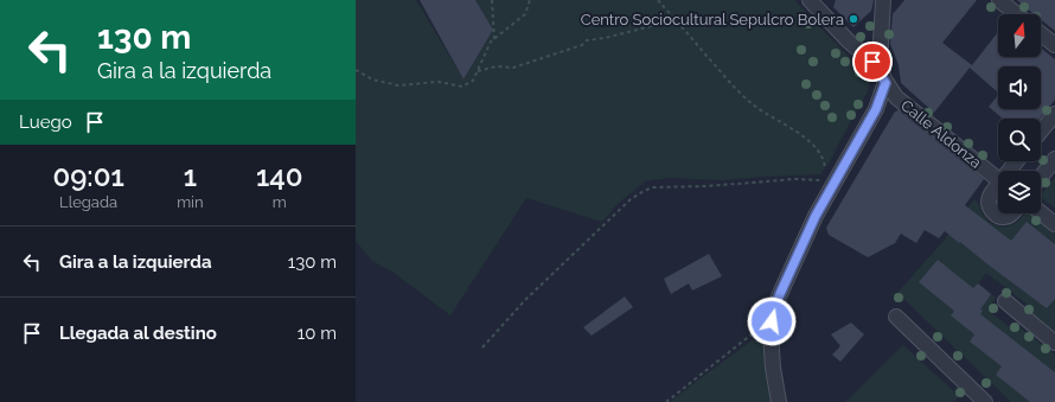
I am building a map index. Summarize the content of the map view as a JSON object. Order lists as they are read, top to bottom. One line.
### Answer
{"streets":{"street":["Calle Aldonza"]},"places":["Centro Sociocultural Sepulcro Bolera"],"north":"top","page":{"turn":["130 m","Gira a la izquierda"],"then":"Luego","eta":["09:01","Llegada","1","min","140","m"],"list":[{"name":"Gira a la izquierda","value":"130 m"},{"name":"Llegada al destino","value":"10 m"}]}}
